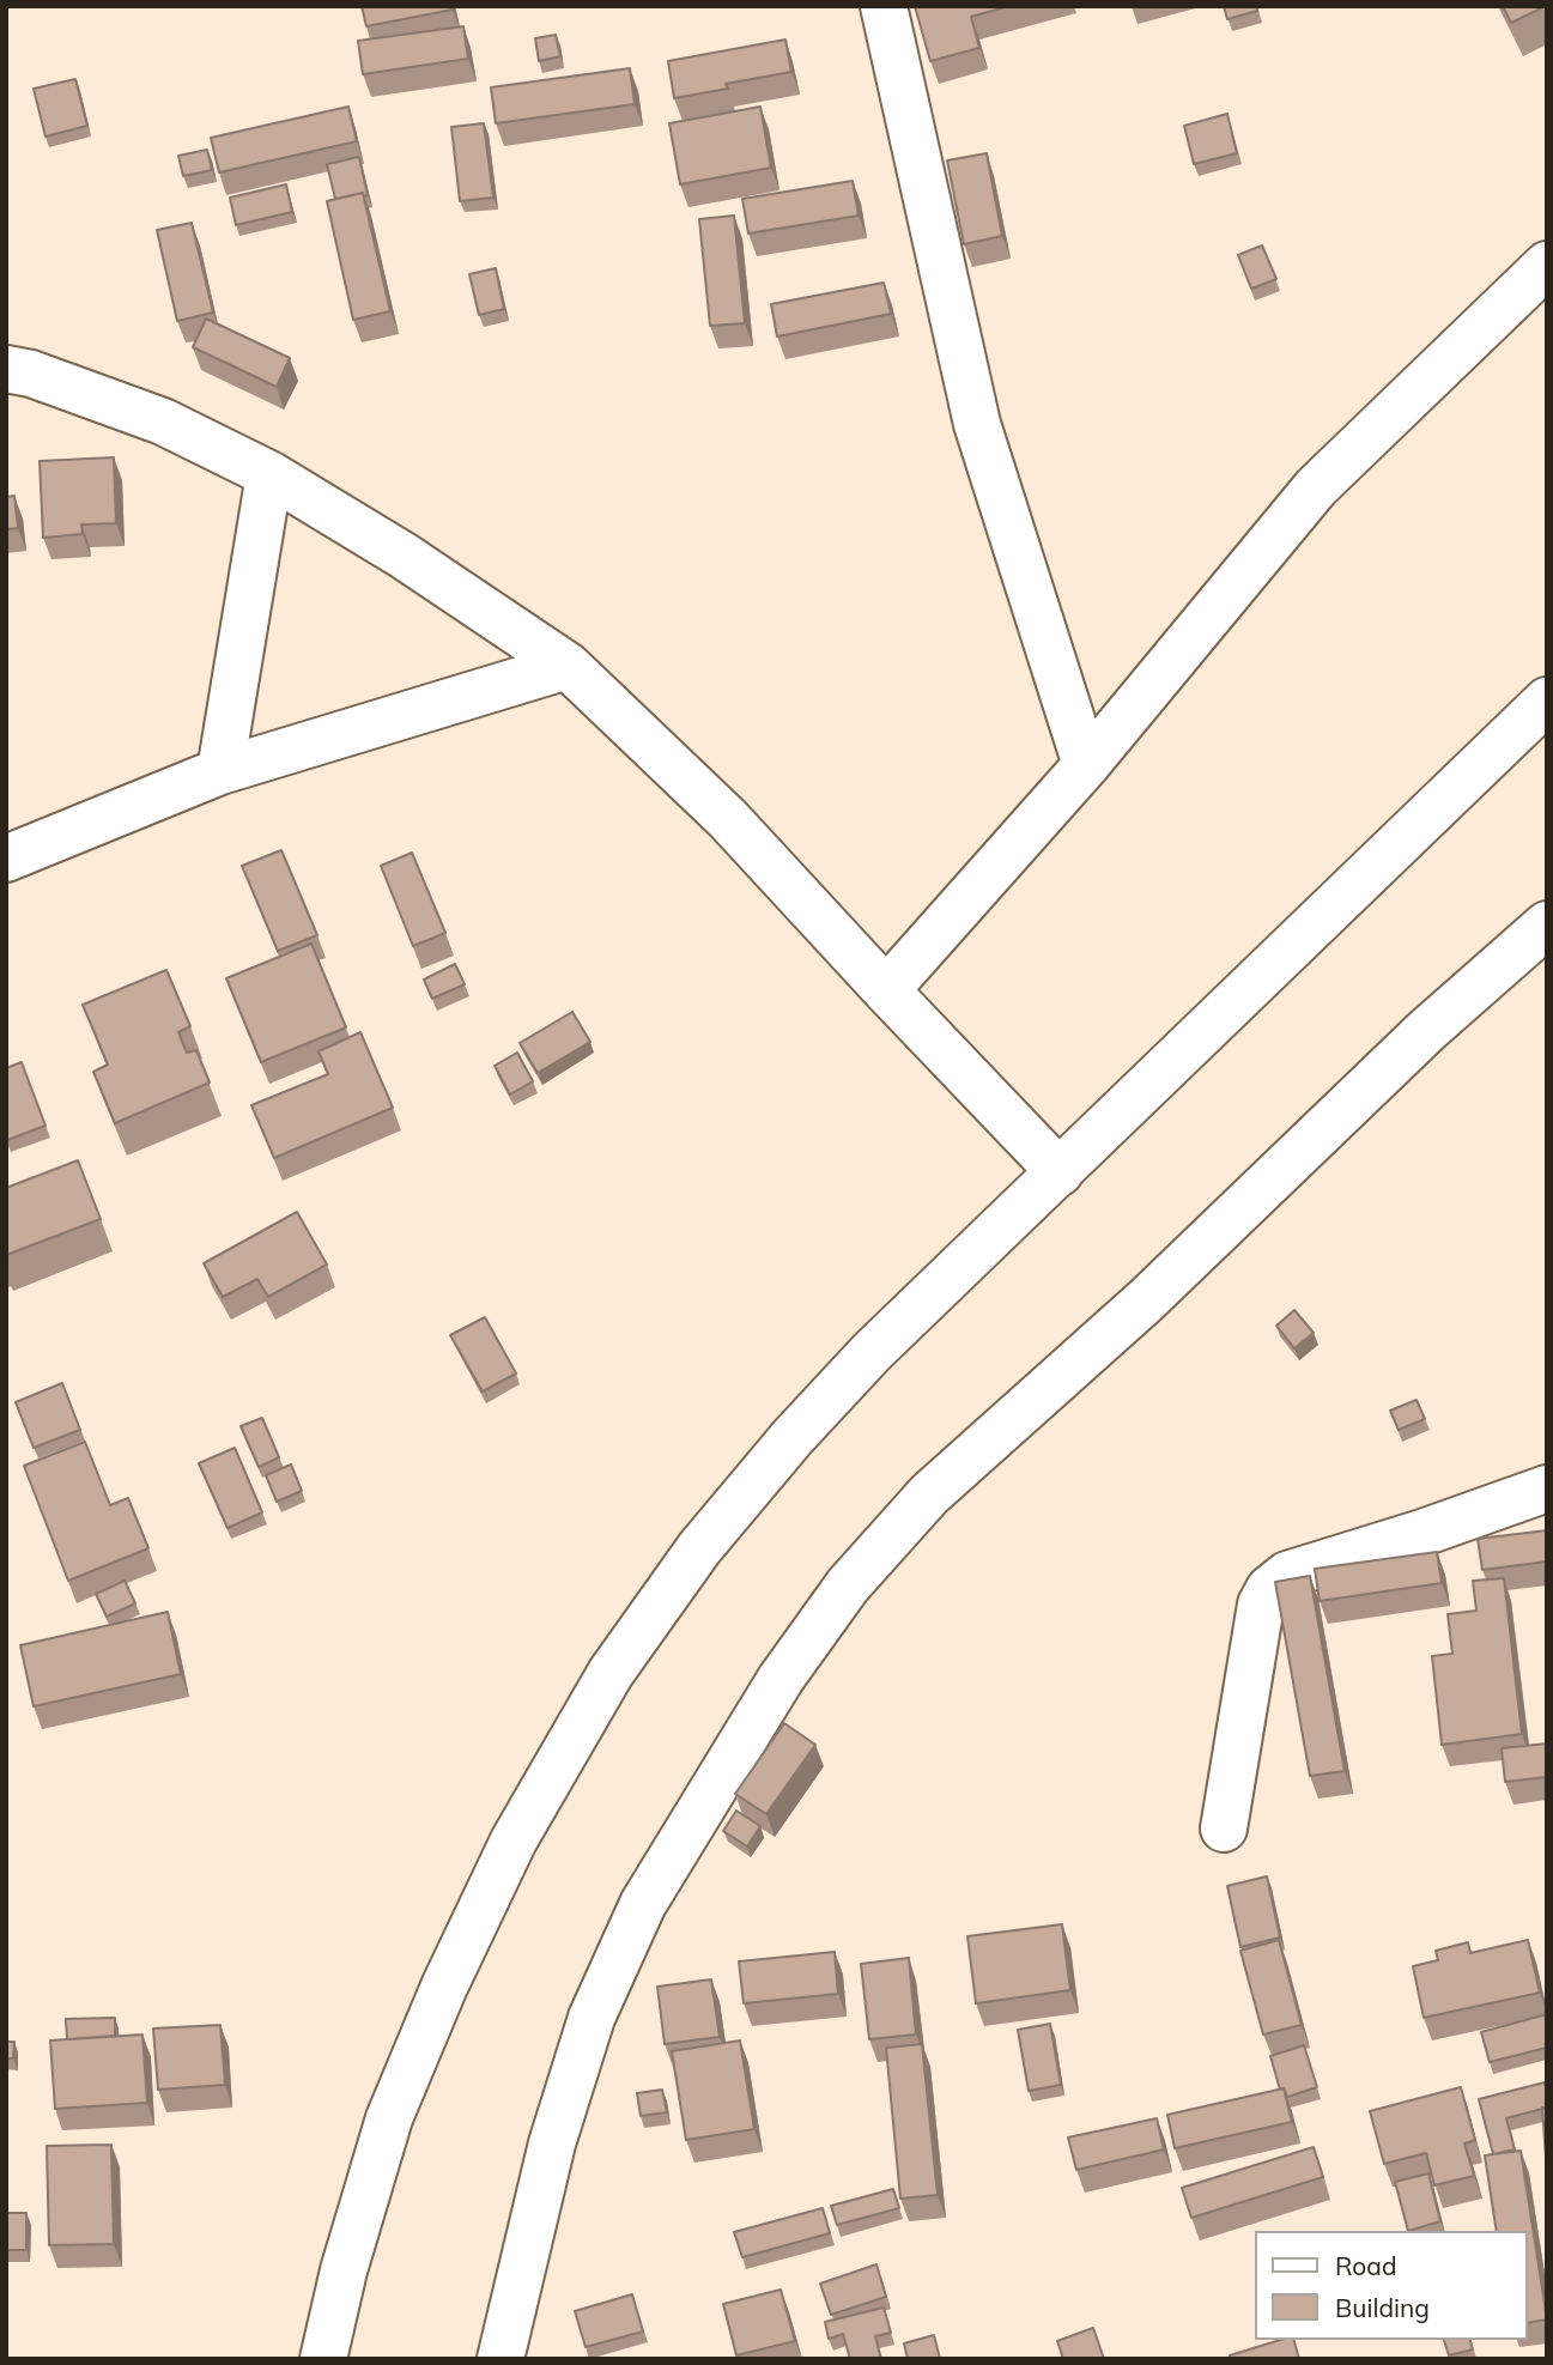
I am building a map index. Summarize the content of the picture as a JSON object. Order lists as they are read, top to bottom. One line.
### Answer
{"legend":["Road","Building"]}
